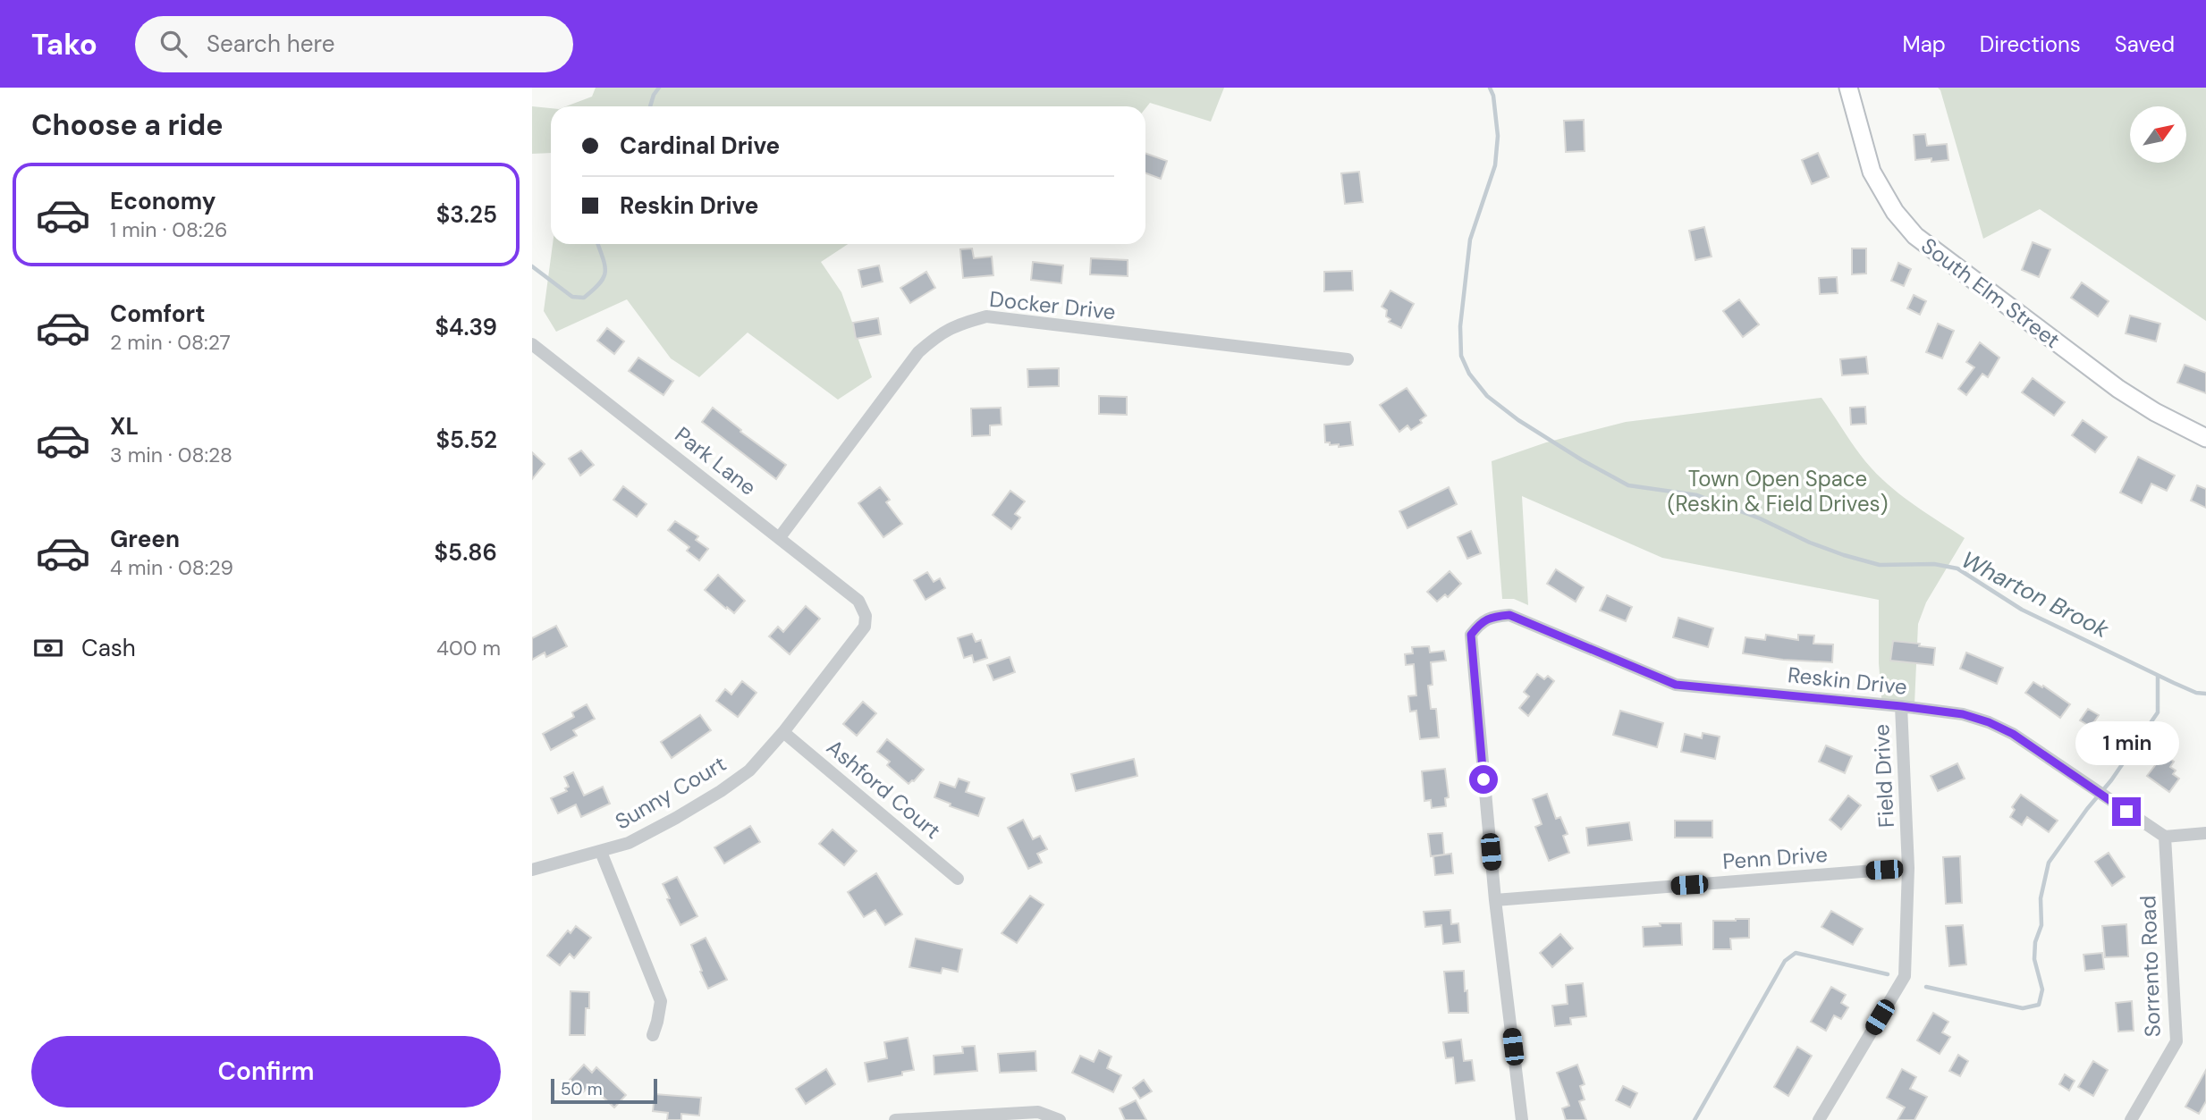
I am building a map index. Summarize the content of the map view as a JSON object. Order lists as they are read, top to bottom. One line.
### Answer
{"streets":{"main road":["South Elm Street"],"street":["Docker Drive","Park Lane","Reskin Drive","Field Drive","Ashford Court","Sunny Court","Penn Drive","Sorrento Road"]},"crossings":[["Docker Drive","Park Lane"],["Park Lane","Sunny Court"],["Reskin Drive","Field Drive"],["Reskin Drive","Penn Drive"],["Reskin Drive","Sorrento Road"],["Field Drive","Penn Drive"],["Ashford Court","Sunny Court"]],"water":["Wharton Brook"],"parks":["Town Open Space (Reskin & Field Drives)"],"scale_bar":"50 m","north":"top right","page":{"header":"Tako","search":"Search here","nav":["Map","Directions","Saved"],"heading":"Choose a ride","banner":["Cardinal Drive","Reskin Drive"],"list":[{"name":"Economy","note":"1 min · 08:26","value":"$3.25"},{"name":"Comfort","note":"2 min · 08:27","value":"$4.39"},{"name":"XL","note":"3 min · 08:28","value":"$5.52"},{"name":"Green","note":"4 min · 08:29","value":"$5.86"}],"pay":["Cash","400 m"],"bubble":"1 min","buttons":"Confirm","scale":"50 m"}}
